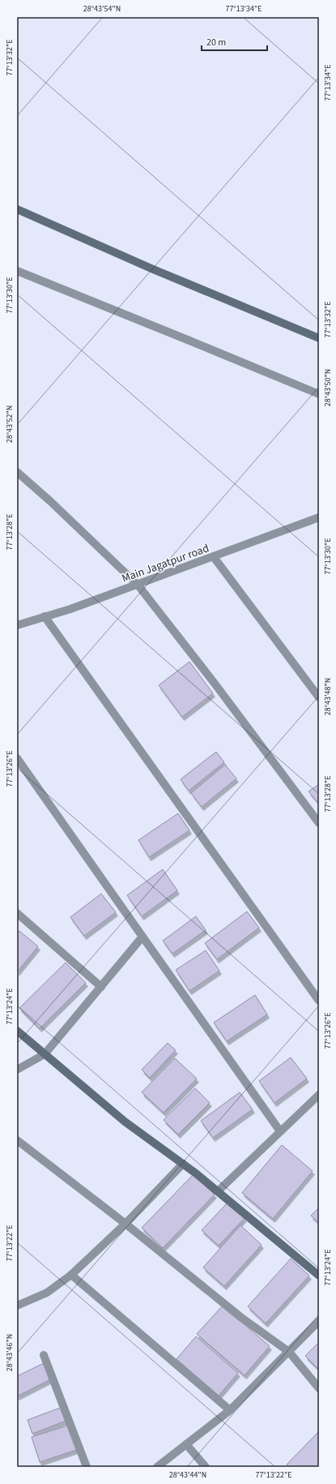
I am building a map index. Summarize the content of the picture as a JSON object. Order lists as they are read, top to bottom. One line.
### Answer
{"streets":{"street":["Main Jagatpur road"]},"scale_bar":"20 m","coordinates":["28°43'54\"N","77°13'34\"E","77°13'32\"E","77°13'30\"E","28°43'50\"N","28°43'52\"N","77°13'28\"E","28°43'48\"N","77°13'26\"E","77°13'24\"E","77°13'22\"E","28°43'46\"N","28°43'44\"N"]}
